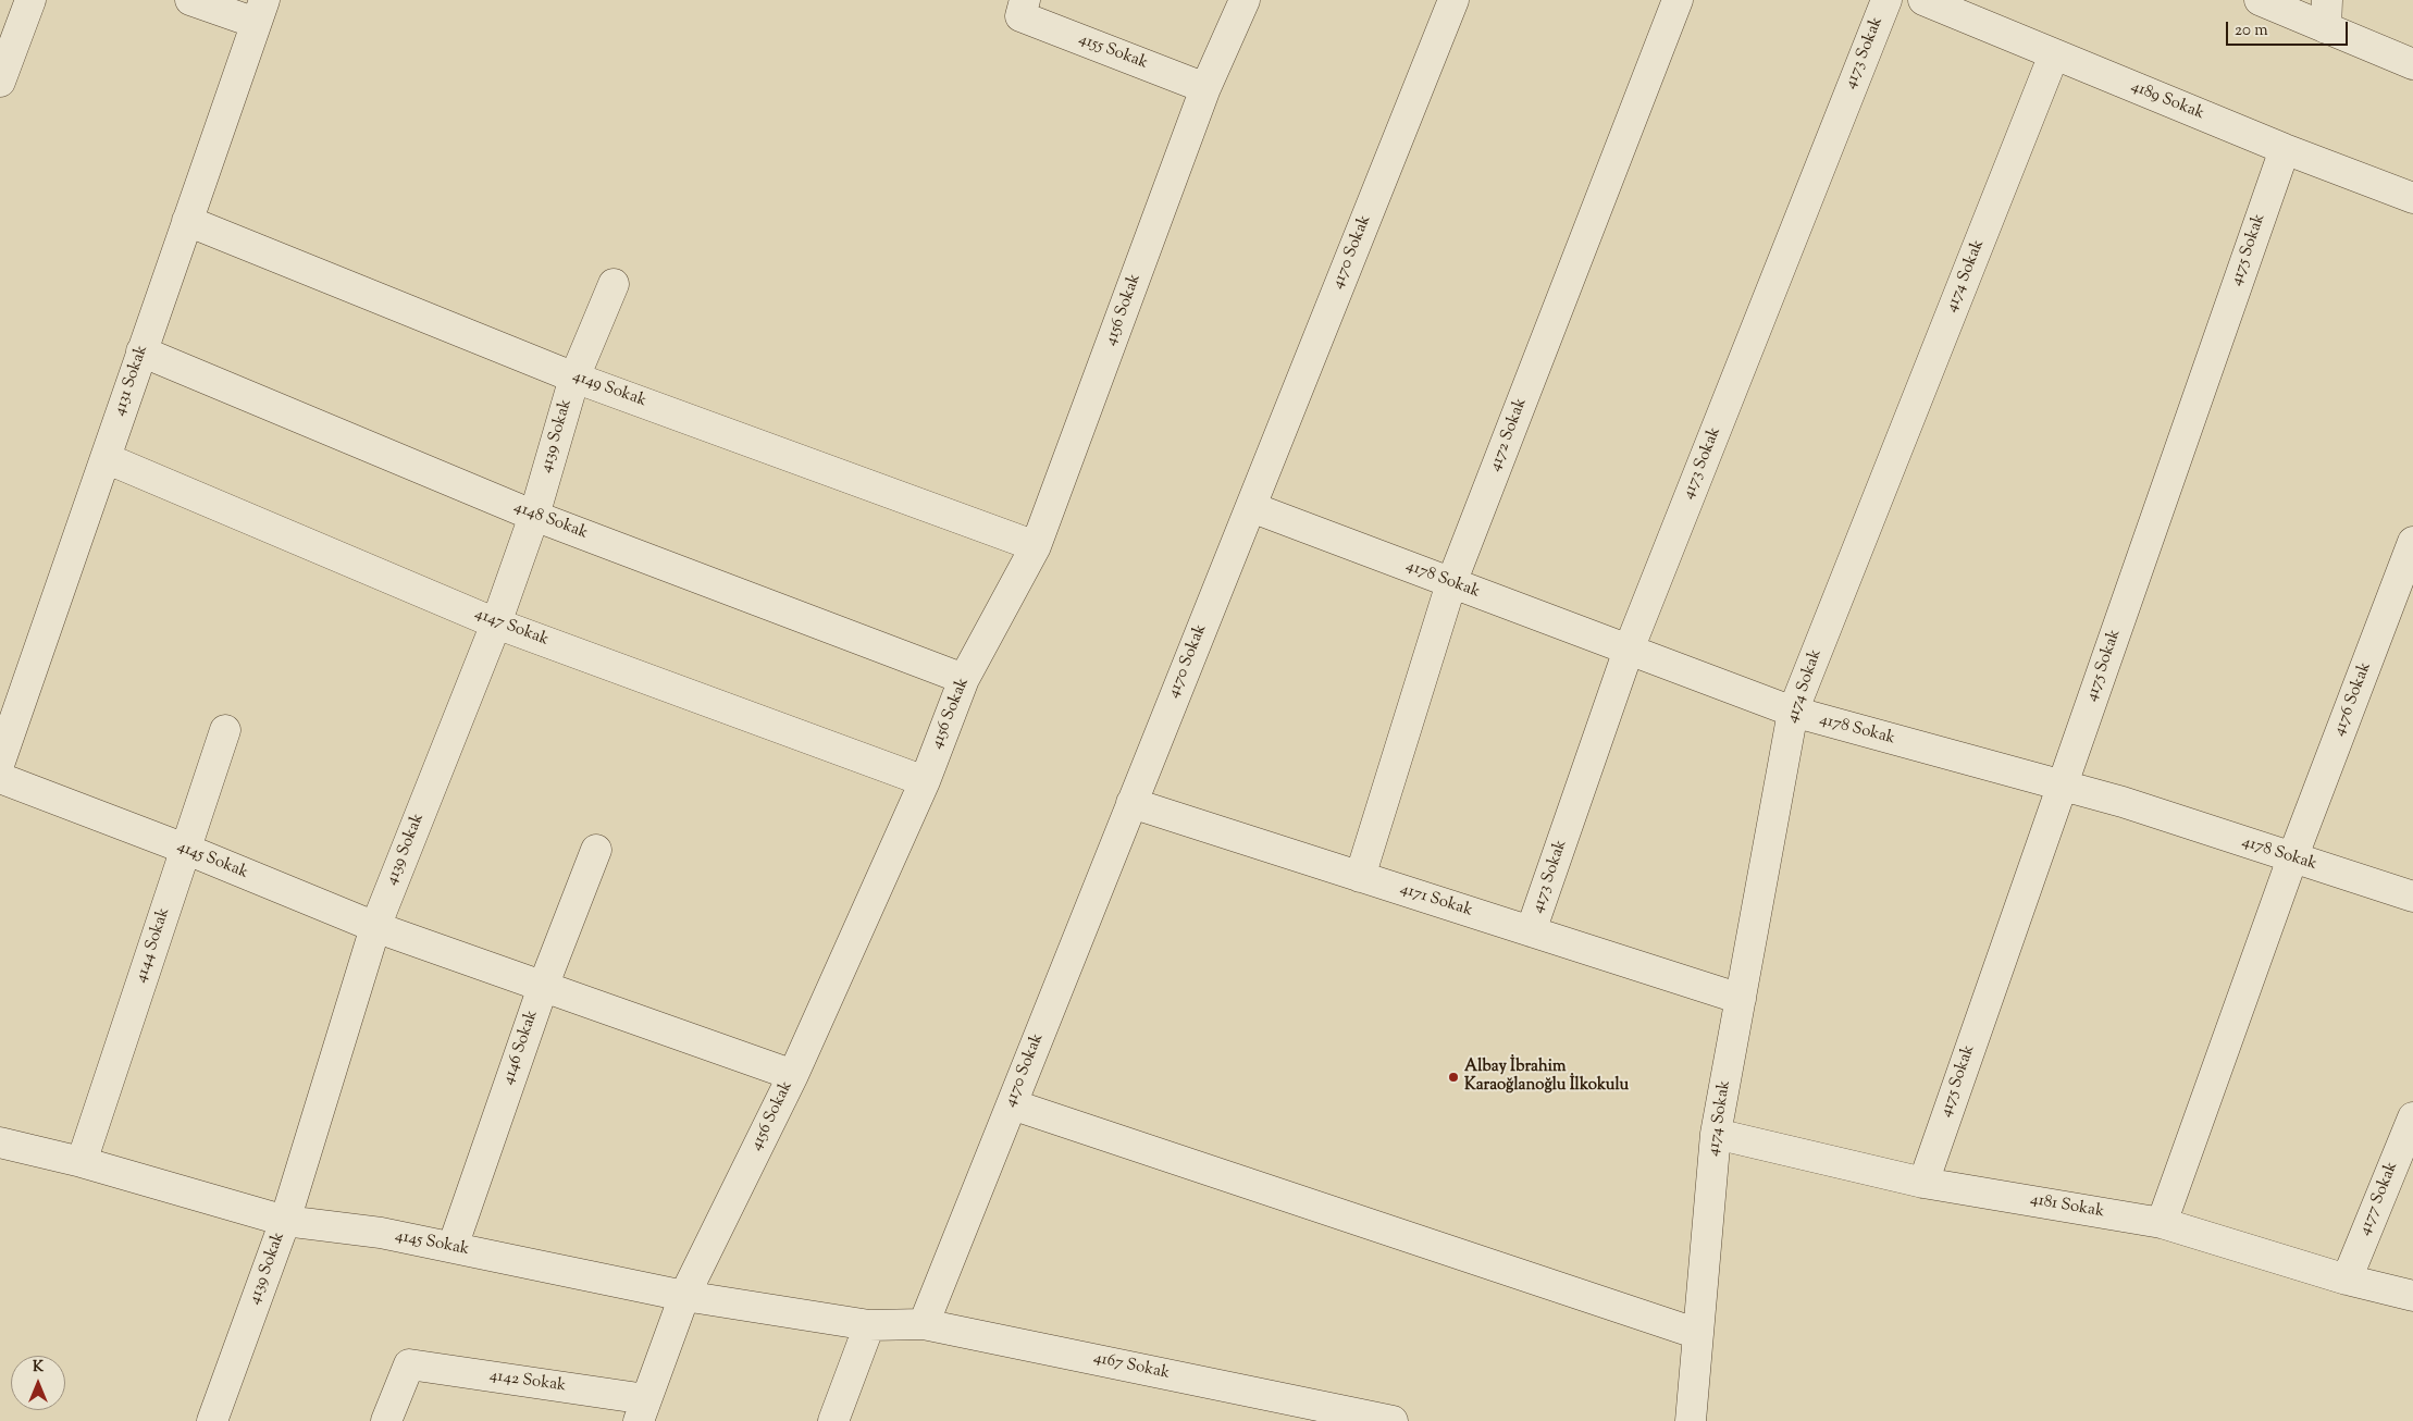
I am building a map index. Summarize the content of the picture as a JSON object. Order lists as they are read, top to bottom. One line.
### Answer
{"streets":{"street":["4155 Sokak","4173 Sokak","4189 Sokak","4175 Sokak","4170 Sokak","4174 Sokak","4156 Sokak","4131 Sokak","4149 Sokak","4172 Sokak","4139 Sokak","4148 Sokak","4178 Sokak","4147 Sokak","4176 Sokak","4145 Sokak","4171 Sokak","4144 Sokak","4146 Sokak","4177 Sokak","4181 Sokak","4167 Sokak","4142 Sokak"]},"crossings":[["4155 Sokak","4156 Sokak"],["4173 Sokak","4178 Sokak"],["4173 Sokak","4171 Sokak"],["4189 Sokak","4175 Sokak"],["4189 Sokak","4174 Sokak"],["4175 Sokak","4178 Sokak"],["4175 Sokak","4181 Sokak"],["4170 Sokak","4178 Sokak"],["4170 Sokak","4171 Sokak"],["4170 Sokak","4167 Sokak"],["4174 Sokak","4178 Sokak"],["4174 Sokak","4171 Sokak"],["4174 Sokak","4181 Sokak"],["4156 Sokak","4149 Sokak"],["4156 Sokak","4148 Sokak"],["4156 Sokak","4147 Sokak"],["4156 Sokak","4145 Sokak"],["4156 Sokak","4142 Sokak"],["4131 Sokak","4149 Sokak"],["4131 Sokak","4148 Sokak"],["4131 Sokak","4147 Sokak"],["4149 Sokak","4139 Sokak"],["4172 Sokak","4178 Sokak"],["4172 Sokak","4171 Sokak"],["4139 Sokak","4148 Sokak"],["4139 Sokak","4147 Sokak"],["4139 Sokak","4145 Sokak"],["4178 Sokak","4176 Sokak"],["4176 Sokak","4181 Sokak"],["4145 Sokak","4144 Sokak"],["4145 Sokak","4146 Sokak"],["4145 Sokak","4167 Sokak"],["4177 Sokak","4181 Sokak"]],"places":["Albay İbrahim Karaoğlanoğlu İlkokulu"],"scale_bar":"20 m","north":"top"}
